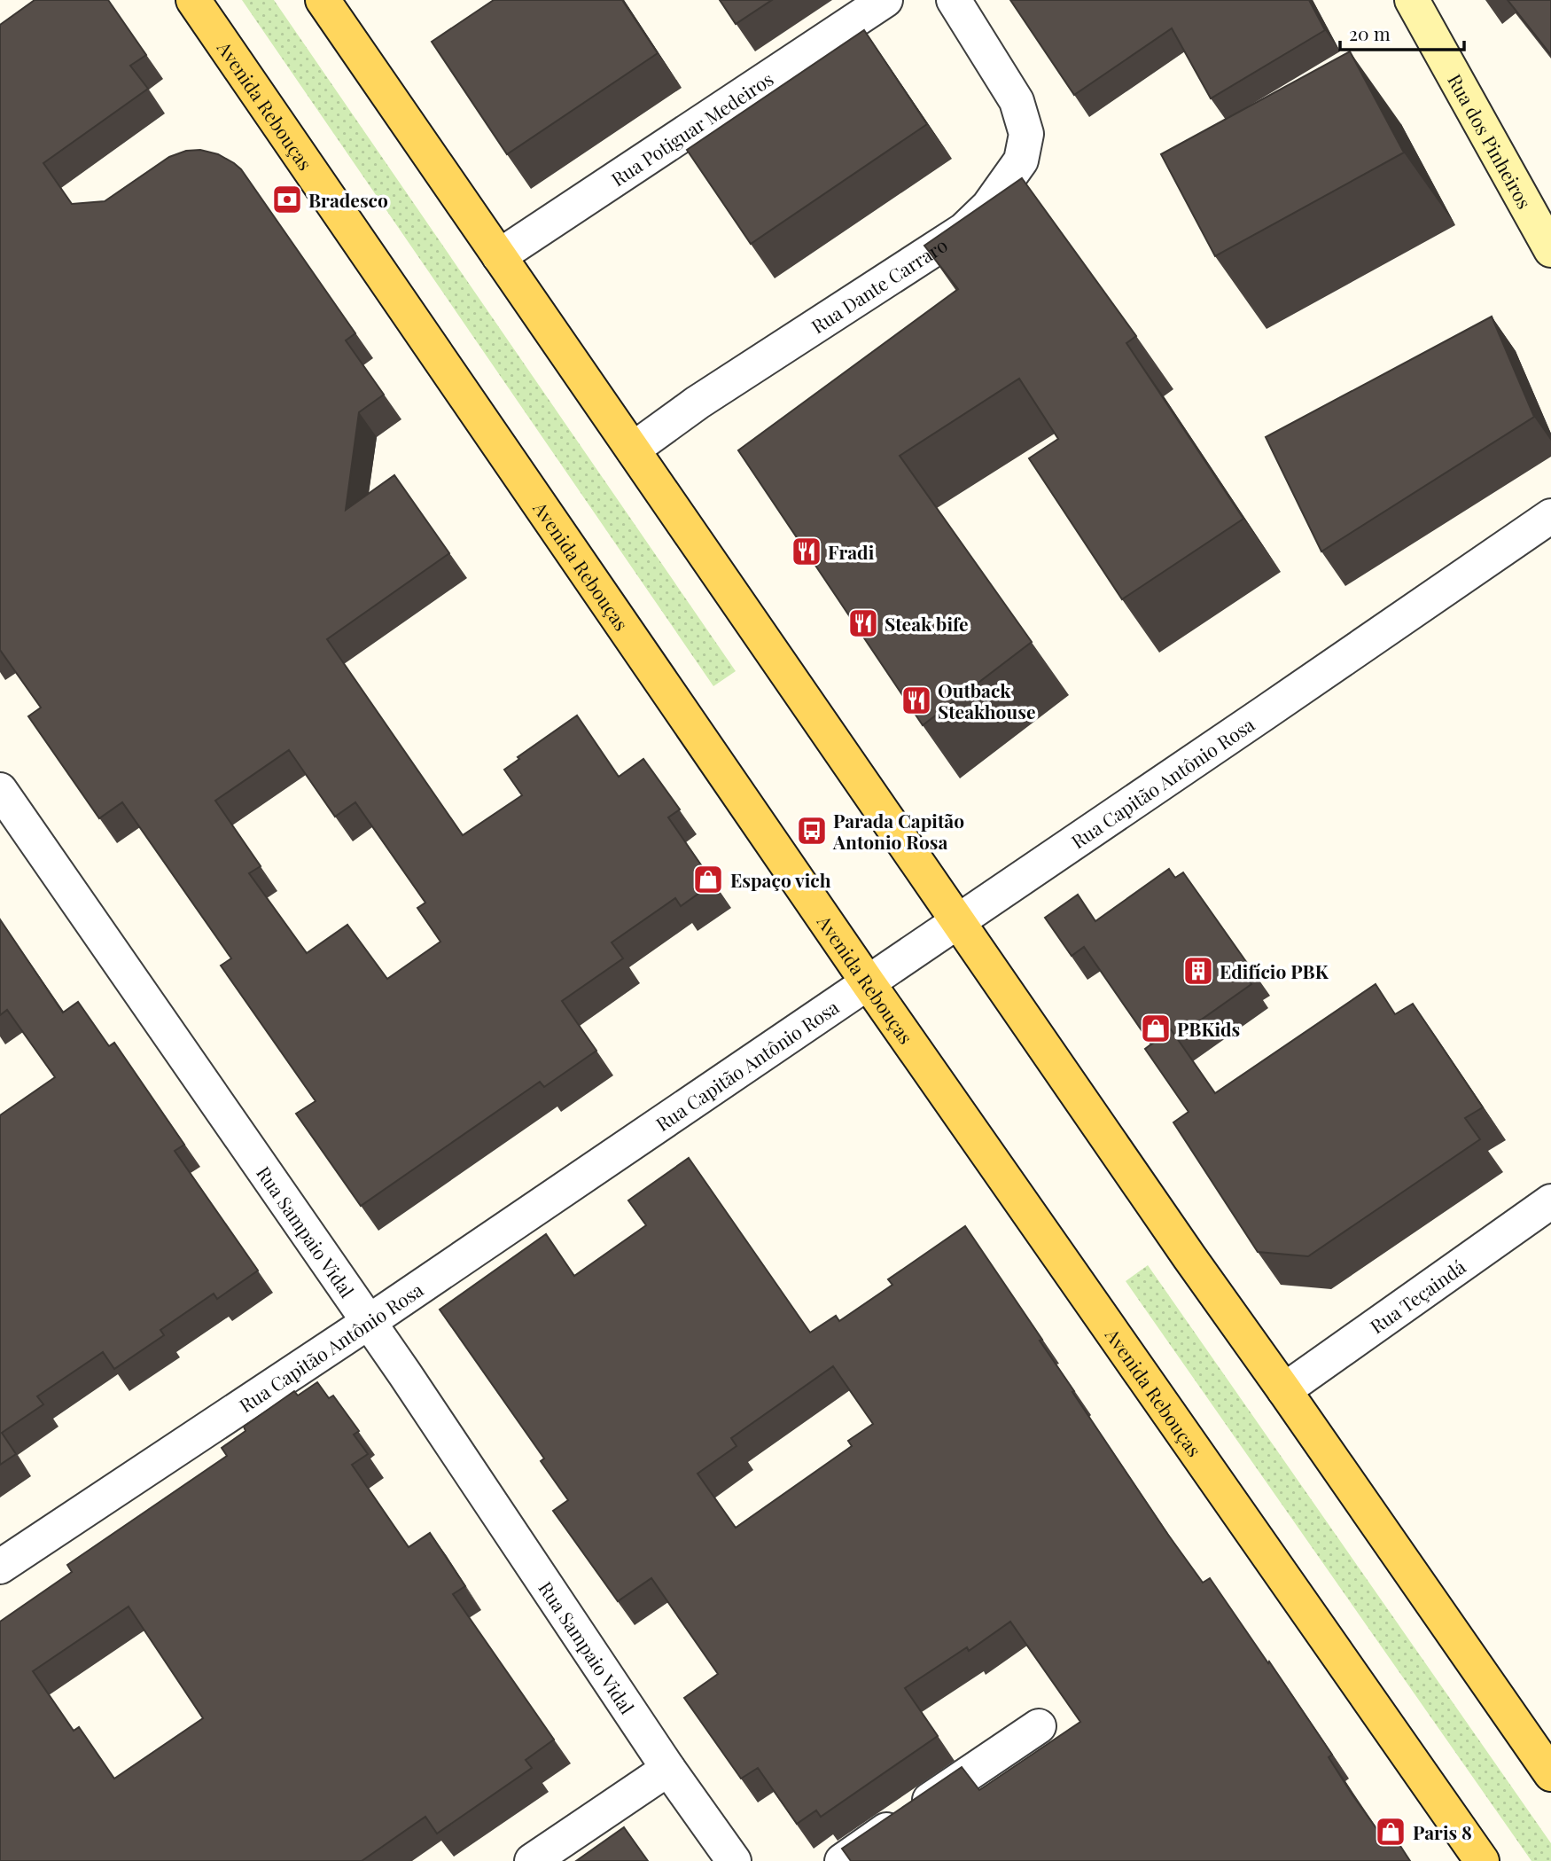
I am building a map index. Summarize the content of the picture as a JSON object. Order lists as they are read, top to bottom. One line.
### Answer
{"streets":{"main road":["Avenida Rebouças","Rua dos Pinheiros"],"street":["Rua Potiguar Medeiros","Rua Dante Carraro","Rua Capitão Antônio Rosa","Rua Sampaio Vidal","Rua Teçaindá"]},"crossings":[["Avenida Rebouças","Rua Capitão Antônio Rosa"],["Rua Capitão Antônio Rosa","Rua Sampaio Vidal"]],"places":{"bank":["Bradesco"],"restaurant":["Fradi","Steak bife","Outback Steakhouse"],"bus stop":["Parada Capitão Antonio Rosa"],"shop":["Espaço vich","PBKids","Paris 8"],"building":["Edifício PBK"]},"scale_bar":"20 m"}
